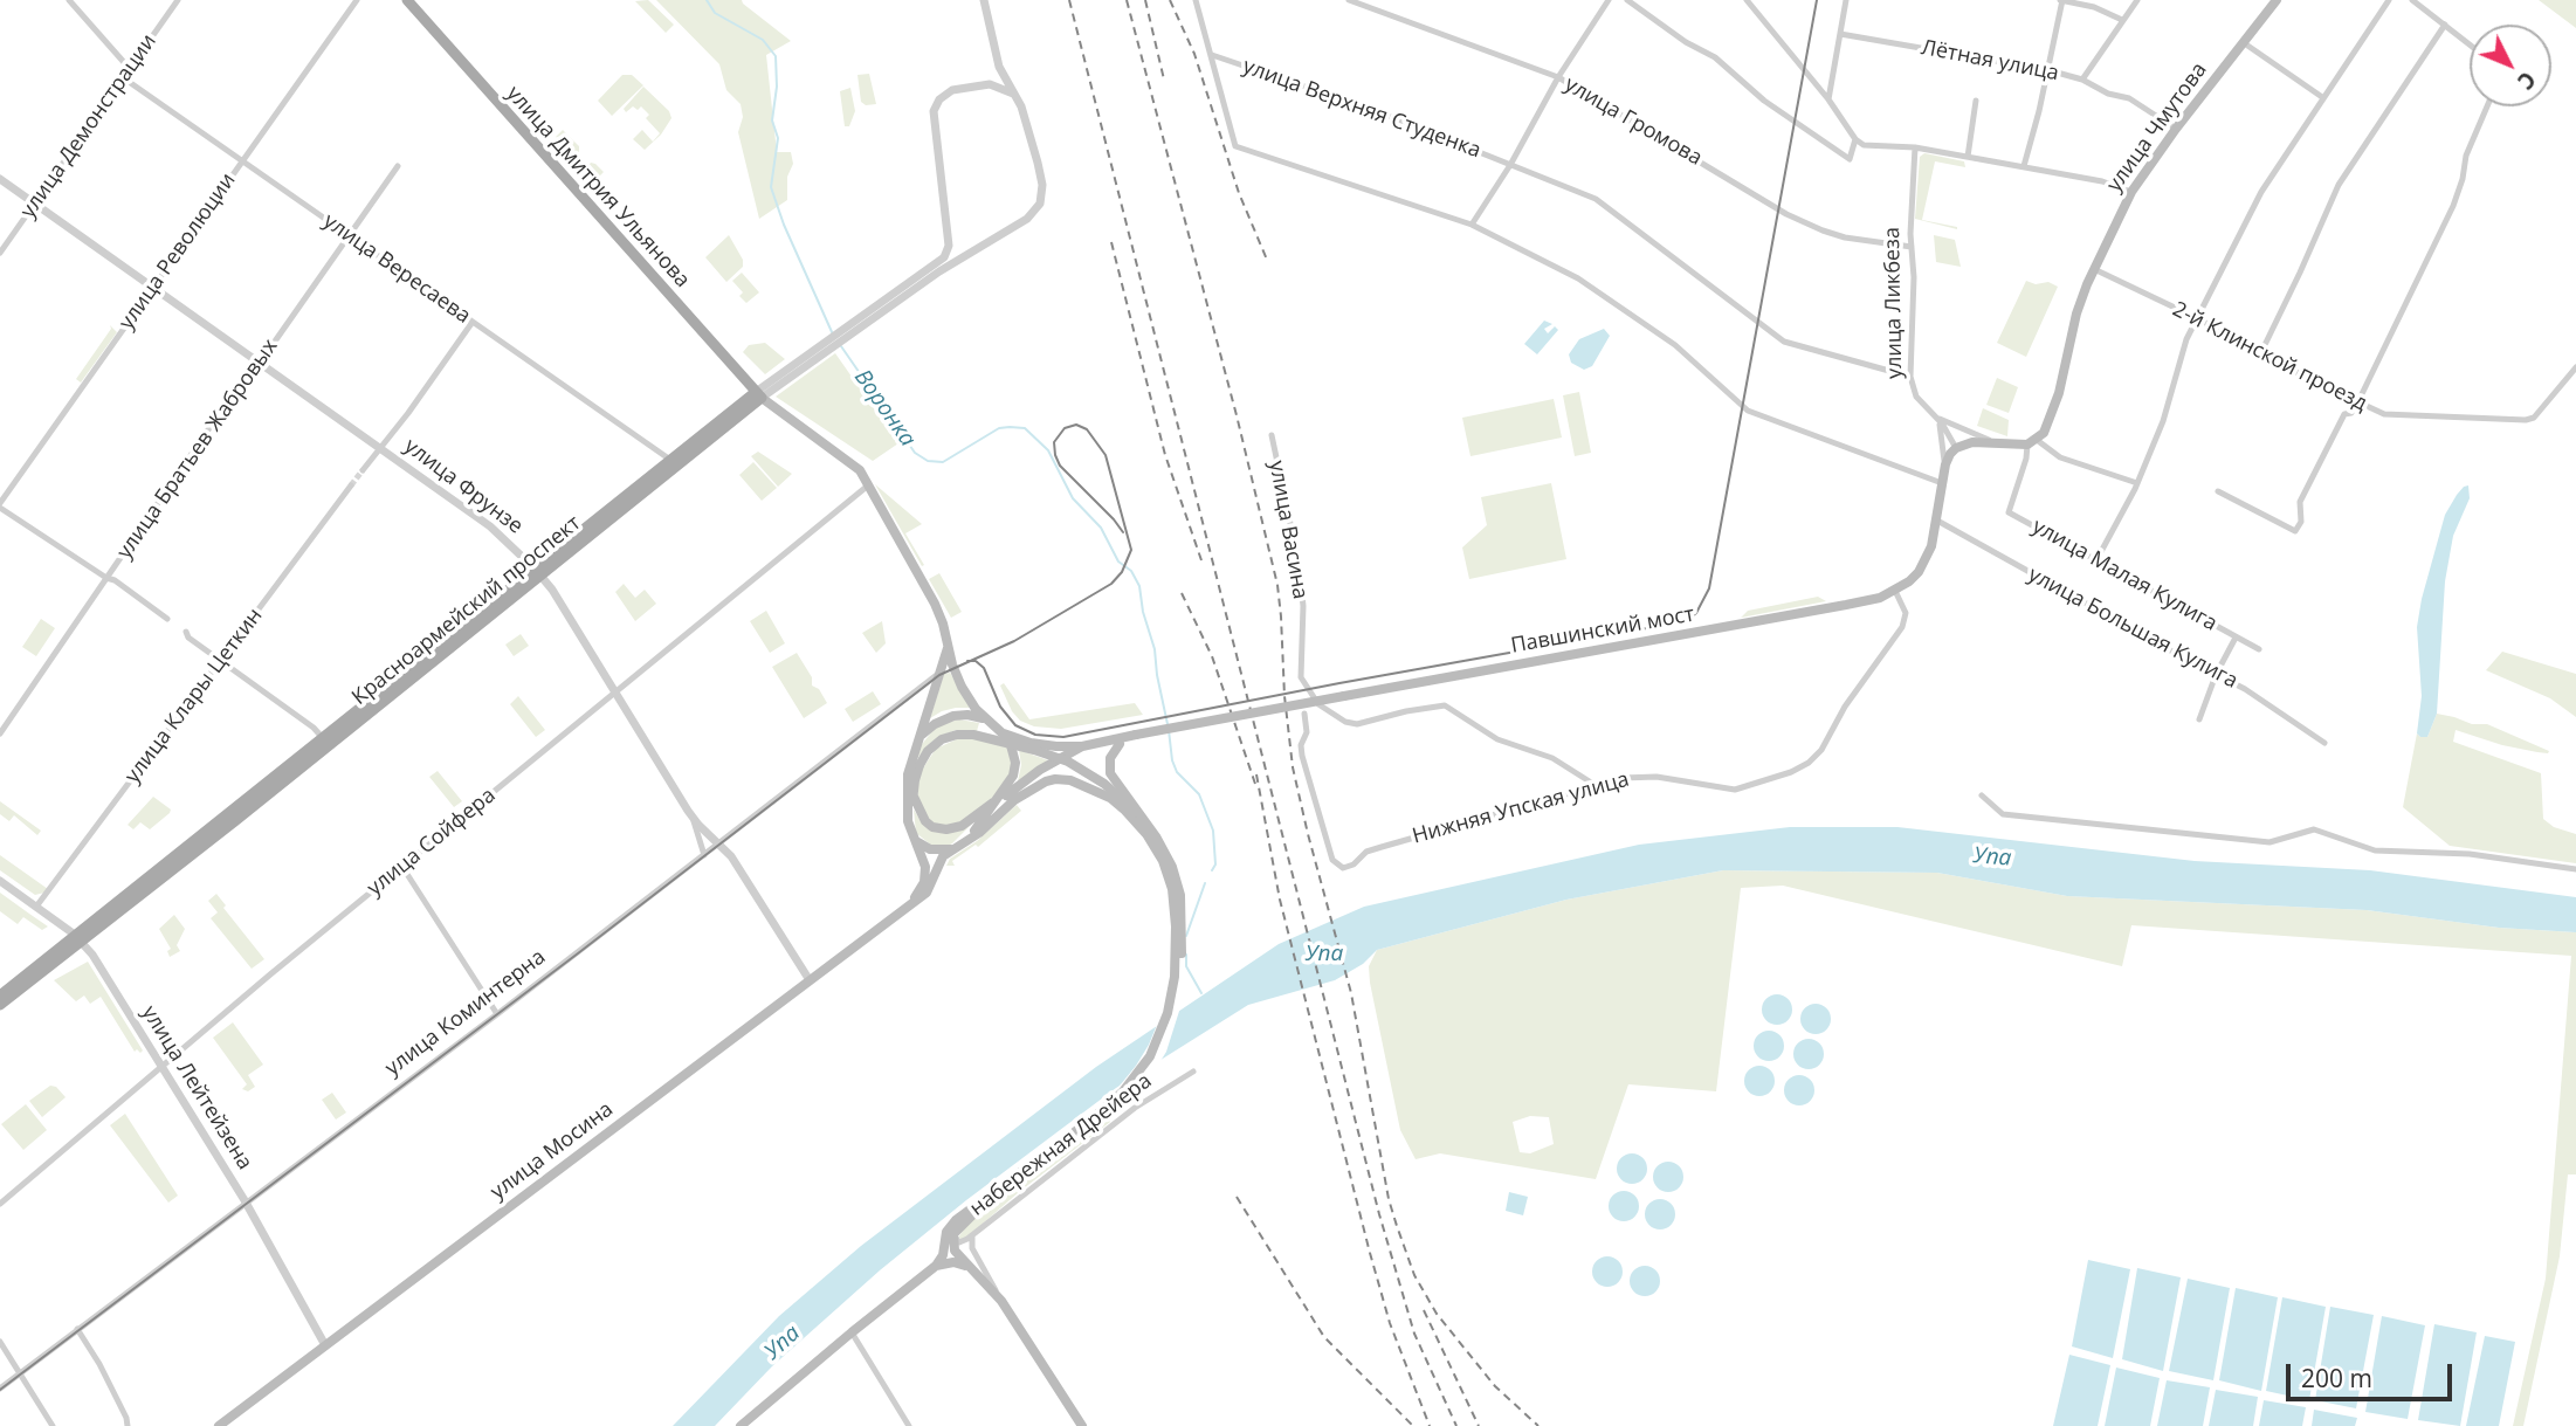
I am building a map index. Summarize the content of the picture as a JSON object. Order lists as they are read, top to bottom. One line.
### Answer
{"streets":{"main road":["улица Чмутова","улица Дмитрия Ульянова","Красноармейский проспект","Павшинский мост","улица Коминтерна","улица Мосина"],"street":["Лётная улица","улица Верхняя Cтуденка","улица Громова","улица Демонстрации","улица Революции","улица Вересаева","улица Ликбеза","2-й Клинской проезд","улица Братьев Жабровых","улица Фрунзе","улица Васина","улица Малая Кулига","улица Большая Кулига","улица Клары Цеткин","Нижняя Упская улица","улица Сойфера","улица Лейтейзена","набережная Дрейера"]},"crossings":[["Лётная улица","улица Чмутова"],["улица Верхняя Cтуденка","улица Ликбеза"],["улица Громова","улица Ликбеза"],["улица Демонстрации","улица Вересаева"],["улица Демонстрации","улица Фрунзе"],["улица Чмутова","2-й Клинской проезд"],["улица Чмутова","улица Малая Кулига"],["улица Дмитрия Ульянова","Красноармейский проспект"],["улица Революции","улица Вересаева"],["улица Революции","улица Фрунзе"],["улица Вересаева","улица Братьев Жабровых"],["улица Вересаева","Красноармейский проспект"],["улица Братьев Жабровых","улица Фрунзе"],["улица Фрунзе","Красноармейский проспект"],["улица Фрунзе","улица Сойфера"],["улица Фрунзе","улица Коминтерна"],["улица Фрунзе","улица Мосина"],["улица Васина","Нижняя Упская улица"],["Красноармейский проспект","улица Лейтейзена"],["Павшинский мост","Нижняя Упская улица"],["улица Клары Цеткин","улица Лейтейзена"],["улица Сойфера","улица Лейтейзена"],["улица Коминтерна","улица Лейтейзена"],["улица Лейтейзена","улица Мосина"]],"water":["Воронка","Упа"],"scale_bar":"200 m","north":"bottom right"}
